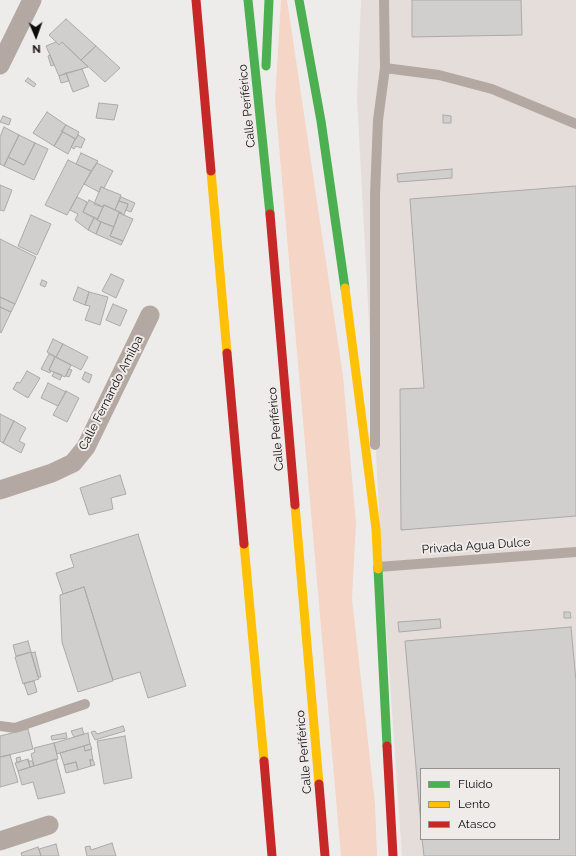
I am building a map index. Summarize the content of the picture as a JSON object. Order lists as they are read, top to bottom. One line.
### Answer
{"streets":{"highway":["Calle Periférico"],"street":["Calle Fernando Amilpa"],"lane":["Privada Agua Dulce"]},"legend":["Fluido","Lento","Atasco"],"north":"bottom"}
